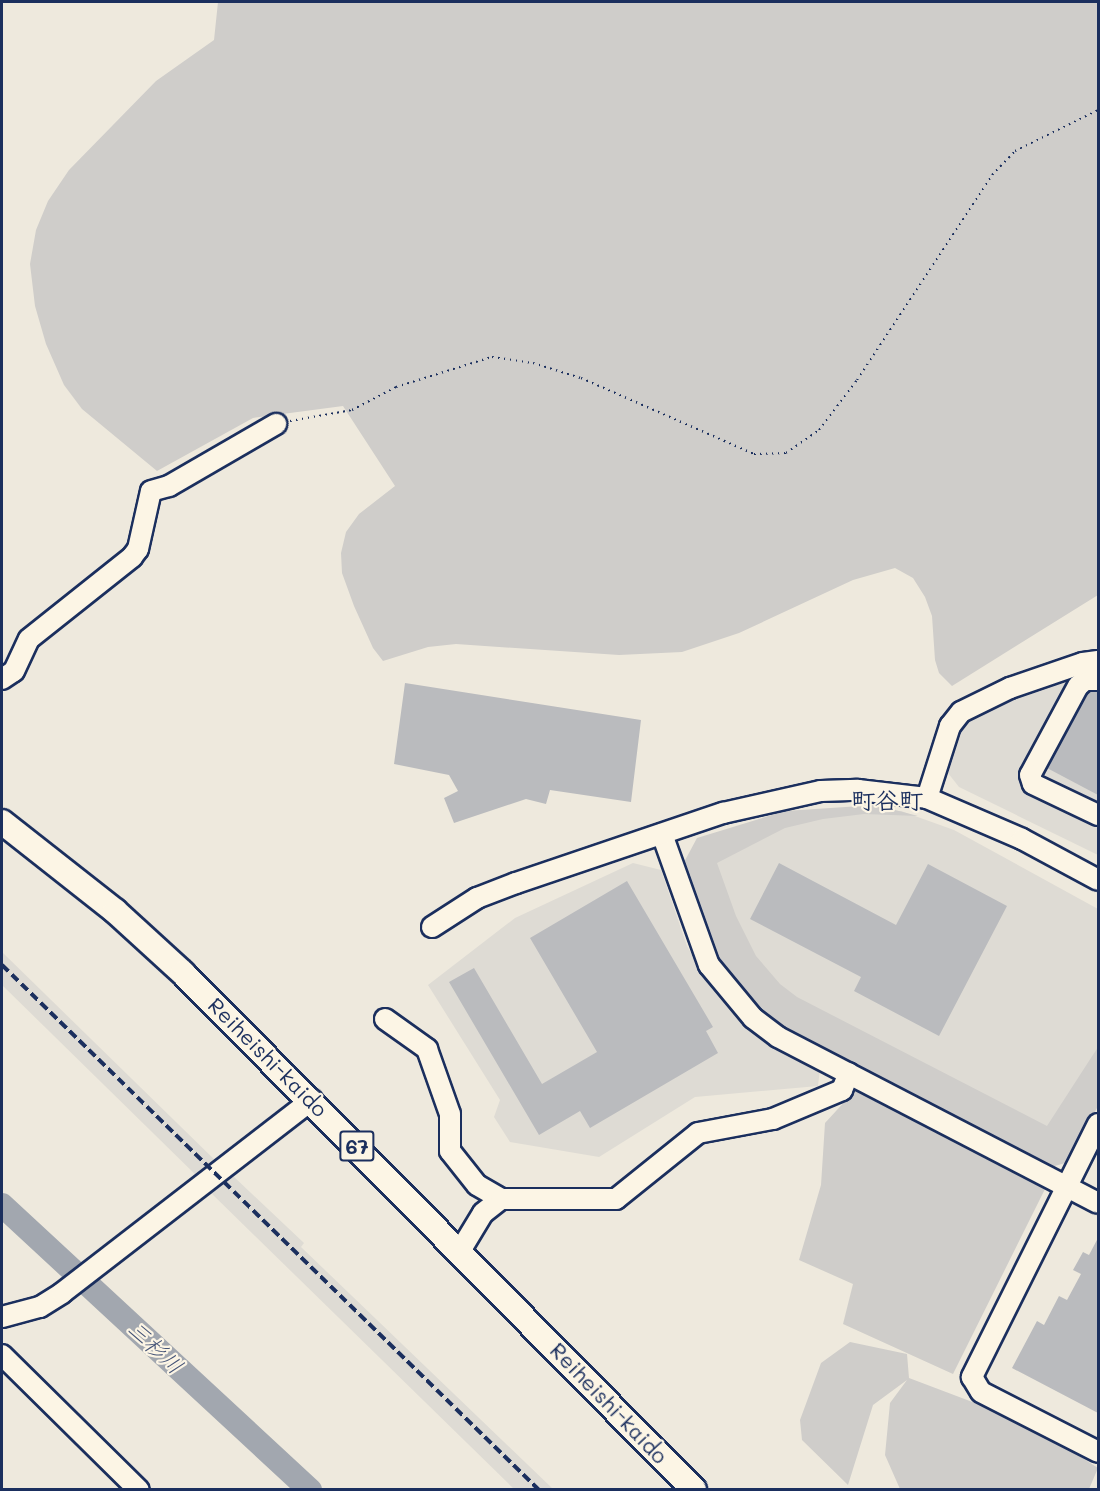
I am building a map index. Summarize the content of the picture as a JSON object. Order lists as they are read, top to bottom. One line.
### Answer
{"streets":{"main road":["Reiheishi-kaido","67"]},"districts":["町谷町"],"water":["三杉川"]}
